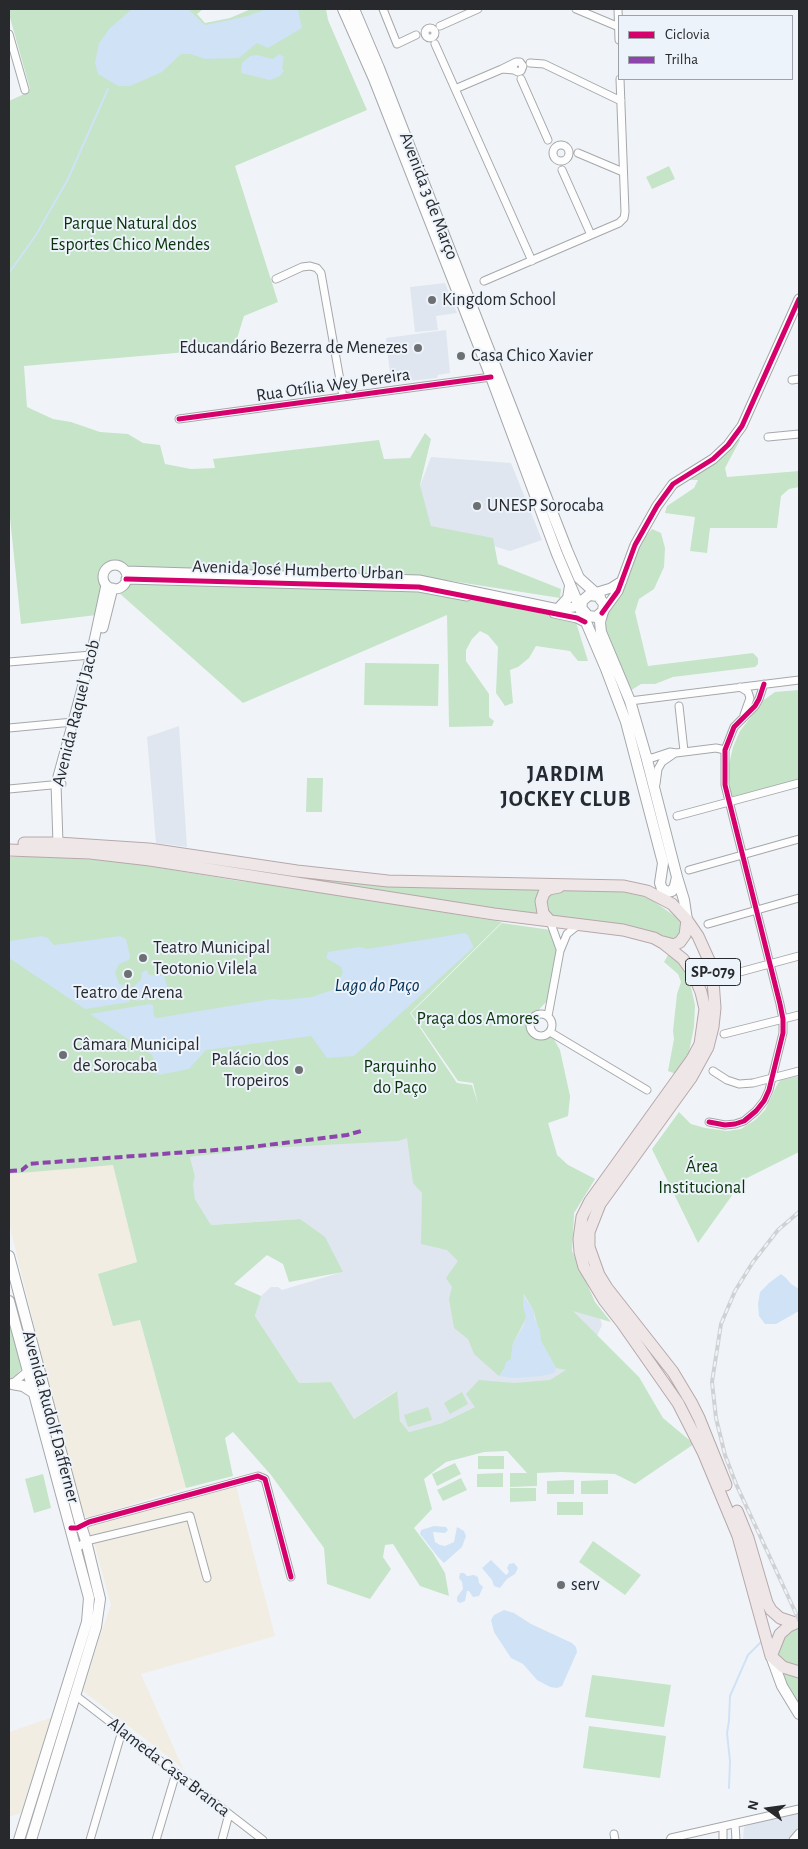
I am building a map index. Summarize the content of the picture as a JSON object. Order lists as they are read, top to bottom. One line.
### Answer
{"streets":{"main road":["Avenida 3 de Março","SP-079","Avenida Rudolf Dafferner"],"street":["Rua Otília Wey Pereira","Avenida José Humberto Urban","Avenida Raquel Jacob","Alameda Casa Branca"]},"crossings":[["Avenida 3 de Março","Rua Otília Wey Pereira"],["Avenida 3 de Março","Avenida José Humberto Urban"],["Avenida José Humberto Urban","Avenida Raquel Jacob"],["Avenida Raquel Jacob","SP-079"],["Avenida Rudolf Dafferner","Alameda Casa Branca"]],"districts":["JARDIM JOCKEY CLUB"],"water":["Lago do Paço"],"parks":["Parque Natural dos Esportes Chico Mendes","Praça dos Amores","Parquinho do Paço","Área Institucional"],"places":["Kingdom School","Educandário Bezerra de Menezes","Casa Chico Xavier","UNESP Sorocaba","Teatro Municipal Teotonio Vilela","Teatro de Arena","Câmara Municipal de Sorocaba","Palácio dos Tropeiros","serv"],"legend":["Ciclovia","Trilha"],"north":"left"}
